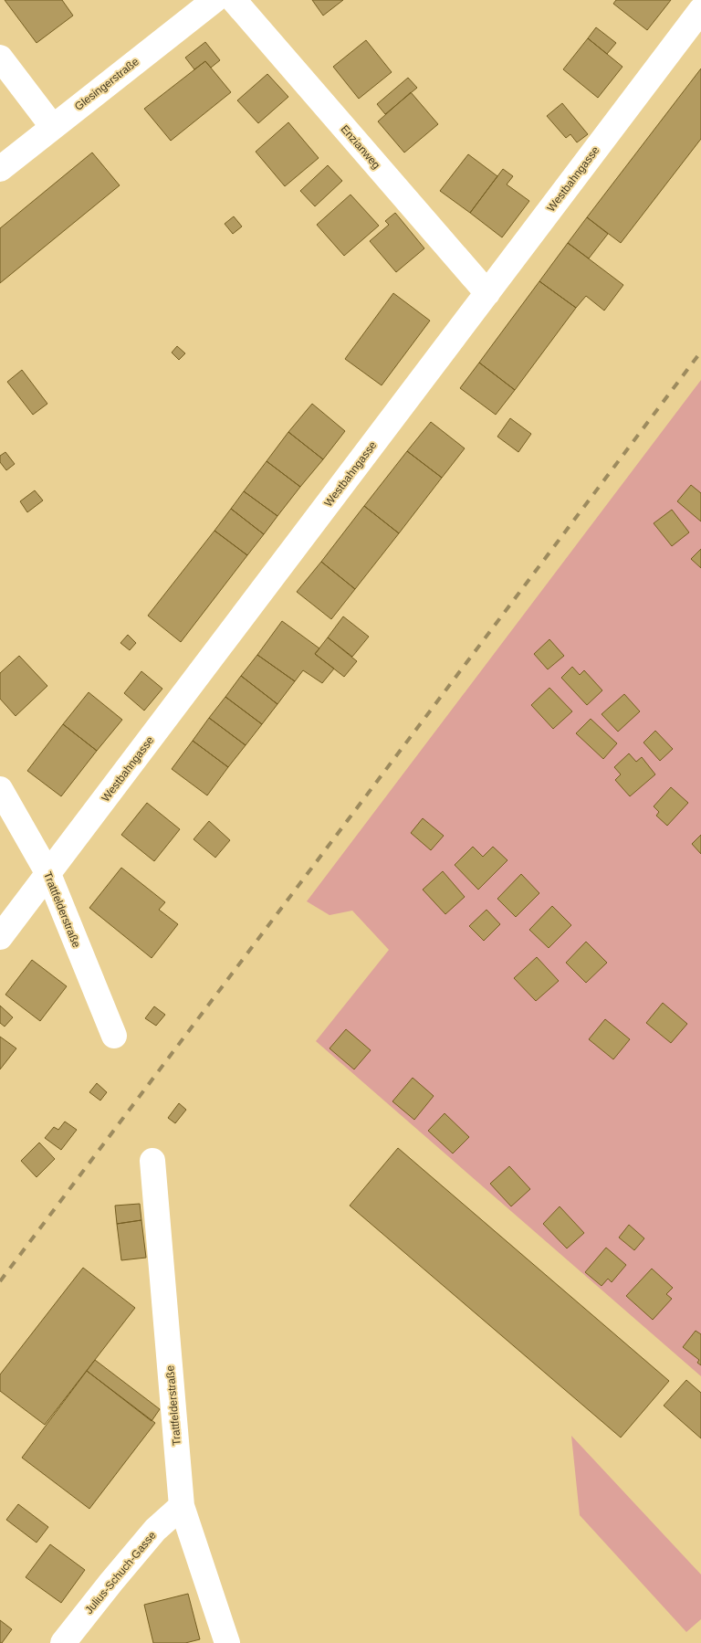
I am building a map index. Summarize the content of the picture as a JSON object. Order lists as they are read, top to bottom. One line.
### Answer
{"streets":{"street":["Glesingerstraße","Enzianweg","Westbahngasse","Trattfelderstraße","Julius-Schuch-Gasse"]},"crossings":[["Enzianweg","Westbahngasse"],["Westbahngasse","Trattfelderstraße"],["Trattfelderstraße","Julius-Schuch-Gasse"]]}
